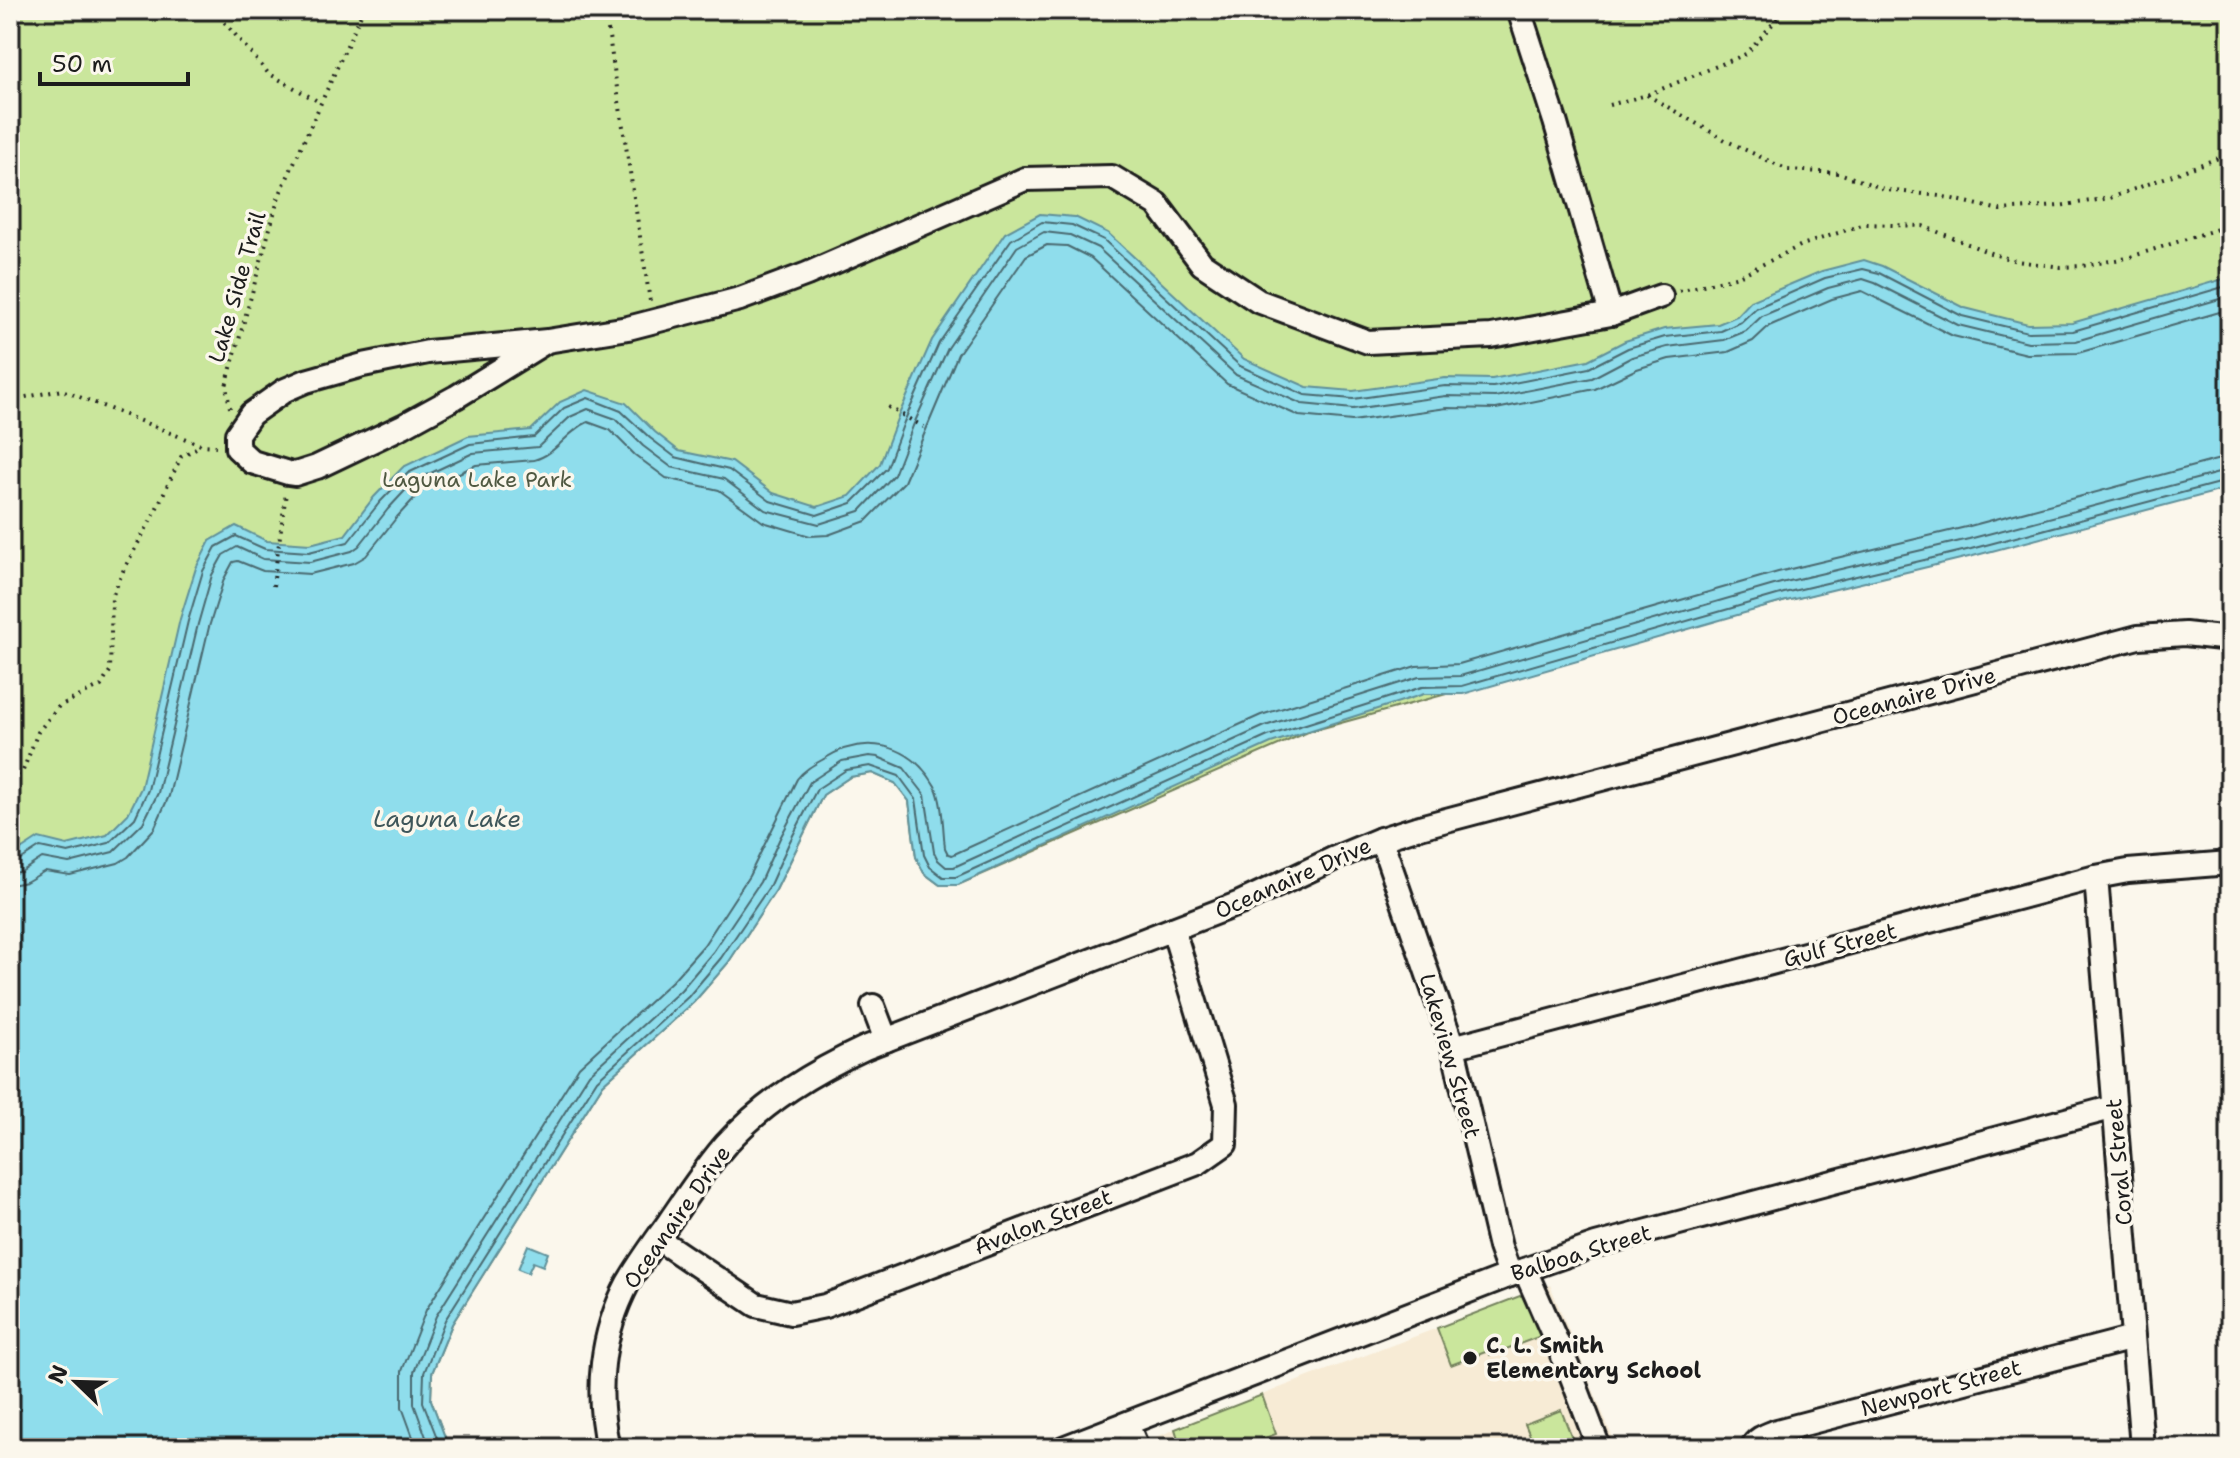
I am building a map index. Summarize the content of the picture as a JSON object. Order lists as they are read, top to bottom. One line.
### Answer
{"streets":{"street":["Oceanaire Drive","Gulf Street","Lakeview Street","Coral Street","Avalon Street","Balboa Street","Newport Street"],"path":["Lake Side Trail"]},"crossings":[["Oceanaire Drive","Lakeview Street"],["Oceanaire Drive","Avalon Street"],["Gulf Street","Lakeview Street"],["Gulf Street","Coral Street"],["Lakeview Street","Balboa Street"],["Coral Street","Balboa Street"],["Coral Street","Newport Street"]],"water":["Laguna Lake"],"parks":["Laguna Lake Park"],"places":["C. L. Smith Elementary School"],"scale_bar":"50 m","north":"top left"}
